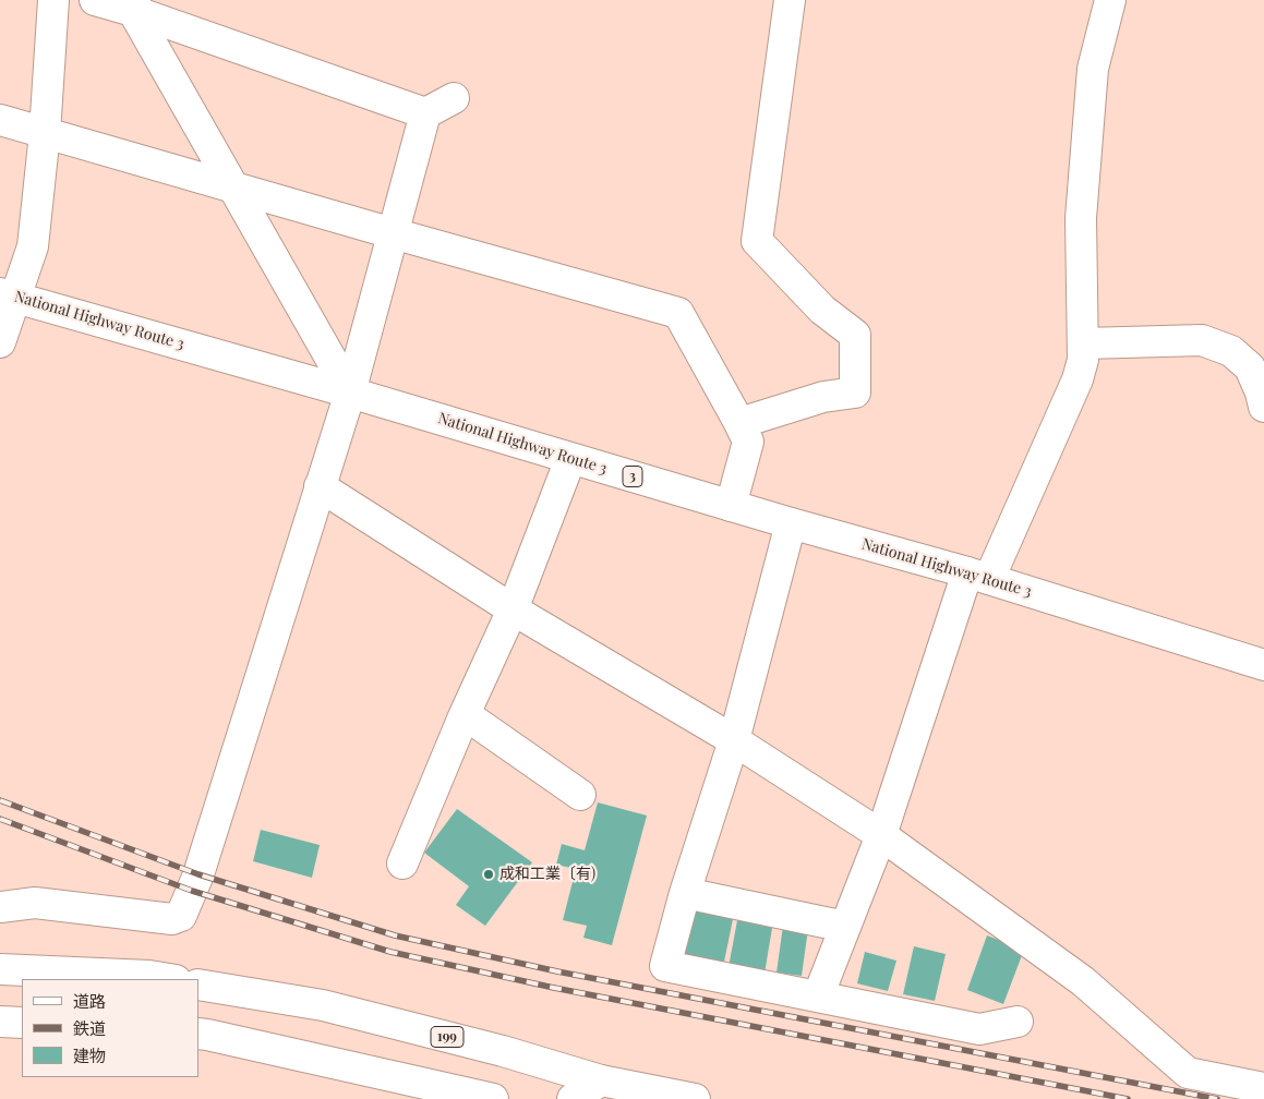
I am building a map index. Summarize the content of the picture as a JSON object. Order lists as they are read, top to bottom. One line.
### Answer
{"streets":{"main road":["National Highway Route 3","3","199"]},"places":["成和工業〔有)"],"legend":["道路","鉄道","建物"]}
